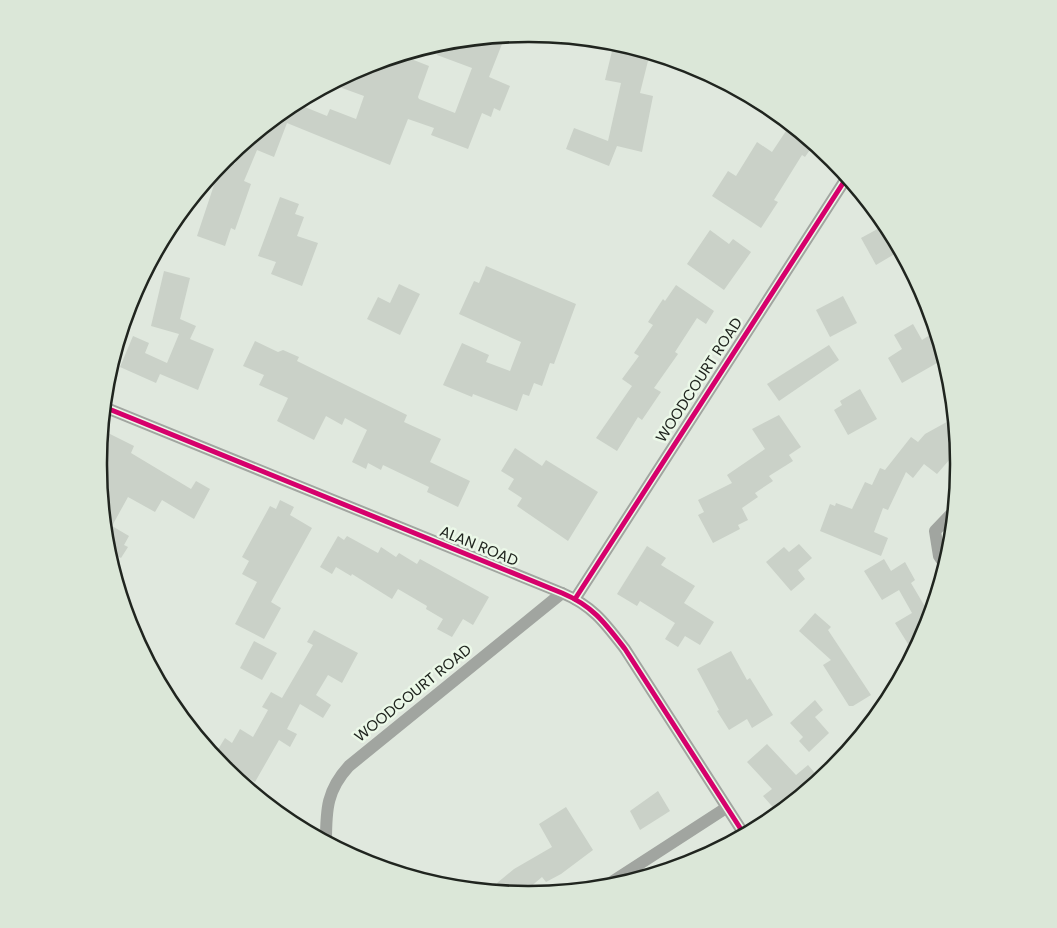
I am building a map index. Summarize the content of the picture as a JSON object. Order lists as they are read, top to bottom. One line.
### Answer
{"streets":{"street":["WOODCOURT ROAD","ALAN ROAD"]},"crossings":[["WOODCOURT ROAD","ALAN ROAD"]]}
